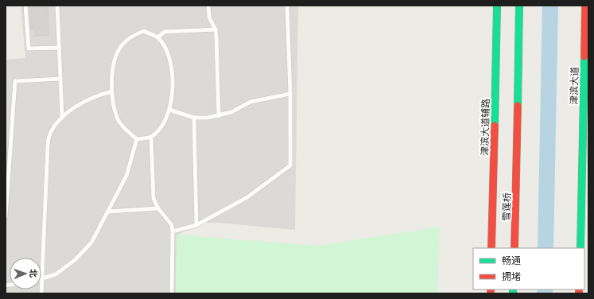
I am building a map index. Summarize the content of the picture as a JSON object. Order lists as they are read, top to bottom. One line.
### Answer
{"streets":{"main road":["津滨大道","津滨大道辅路","雪莲桥"]},"legend":["畅通","拥堵"],"north":"right"}
